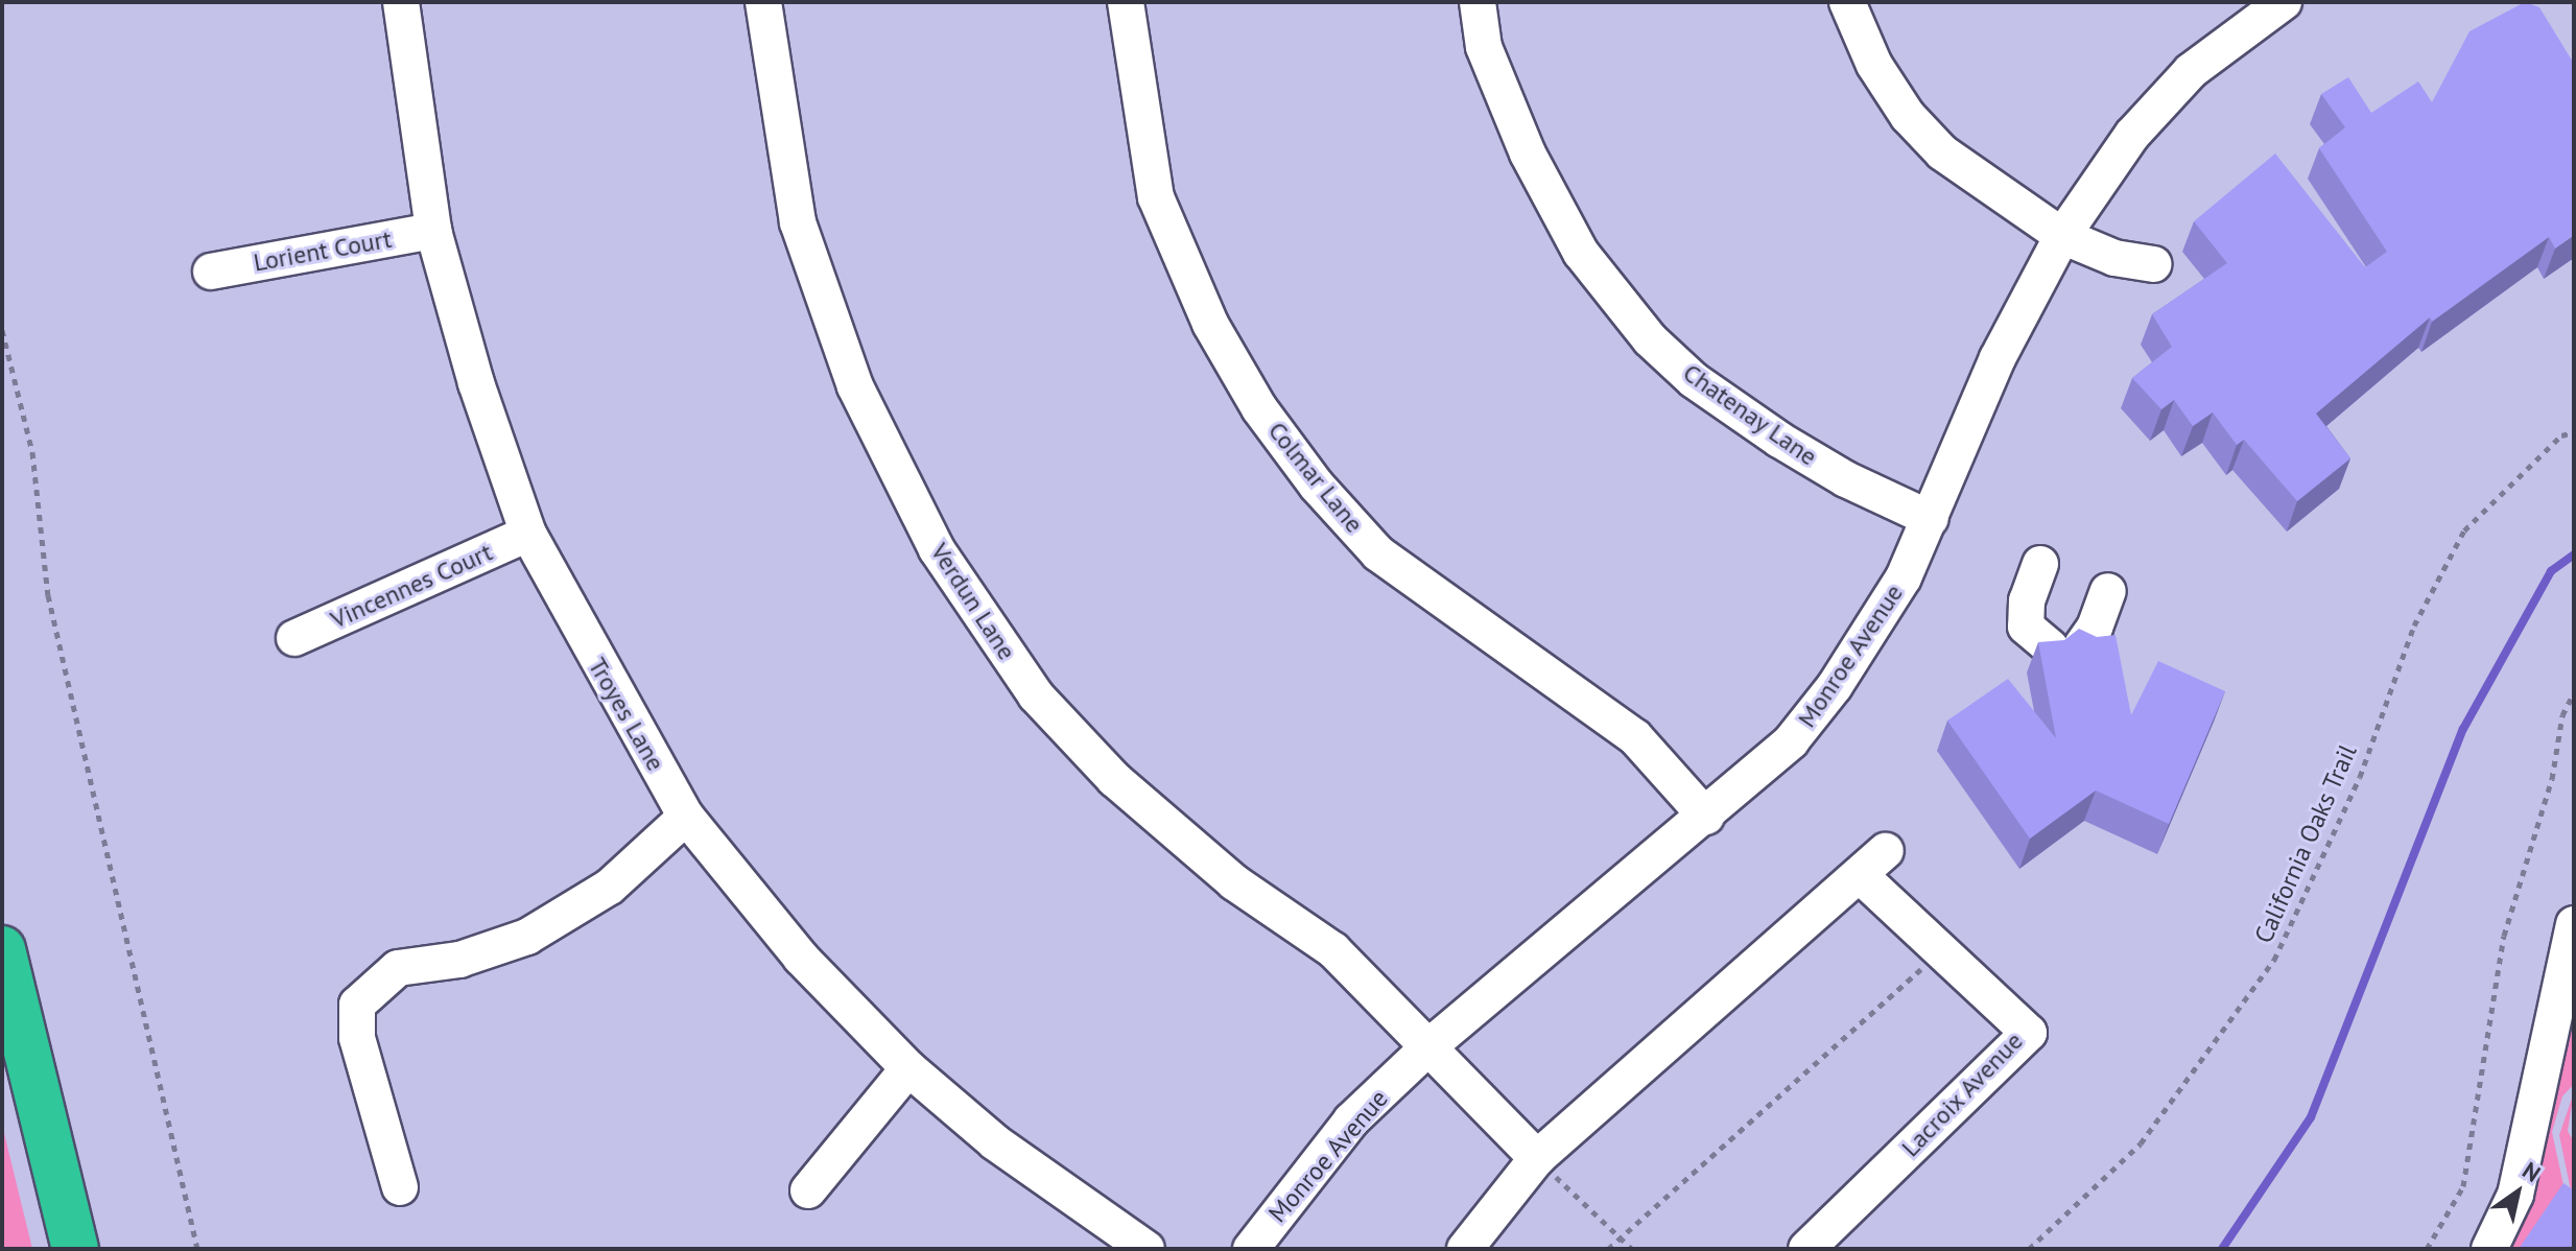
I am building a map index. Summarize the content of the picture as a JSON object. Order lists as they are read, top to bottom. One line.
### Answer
{"streets":{"street":["Lorient Court","Chatenay Lane","Colmar Lane","Vincennes Court","Verdun Lane","Monroe Avenue","Troyes Lane","Lacroix Avenue"],"path":["California Oaks Trail"]},"crossings":[["Lorient Court","Troyes Lane"],["Chatenay Lane","Monroe Avenue"],["Colmar Lane","Monroe Avenue"],["Vincennes Court","Troyes Lane"],["Verdun Lane","Monroe Avenue"],["Verdun Lane","Lacroix Avenue"]],"north":"top right"}
